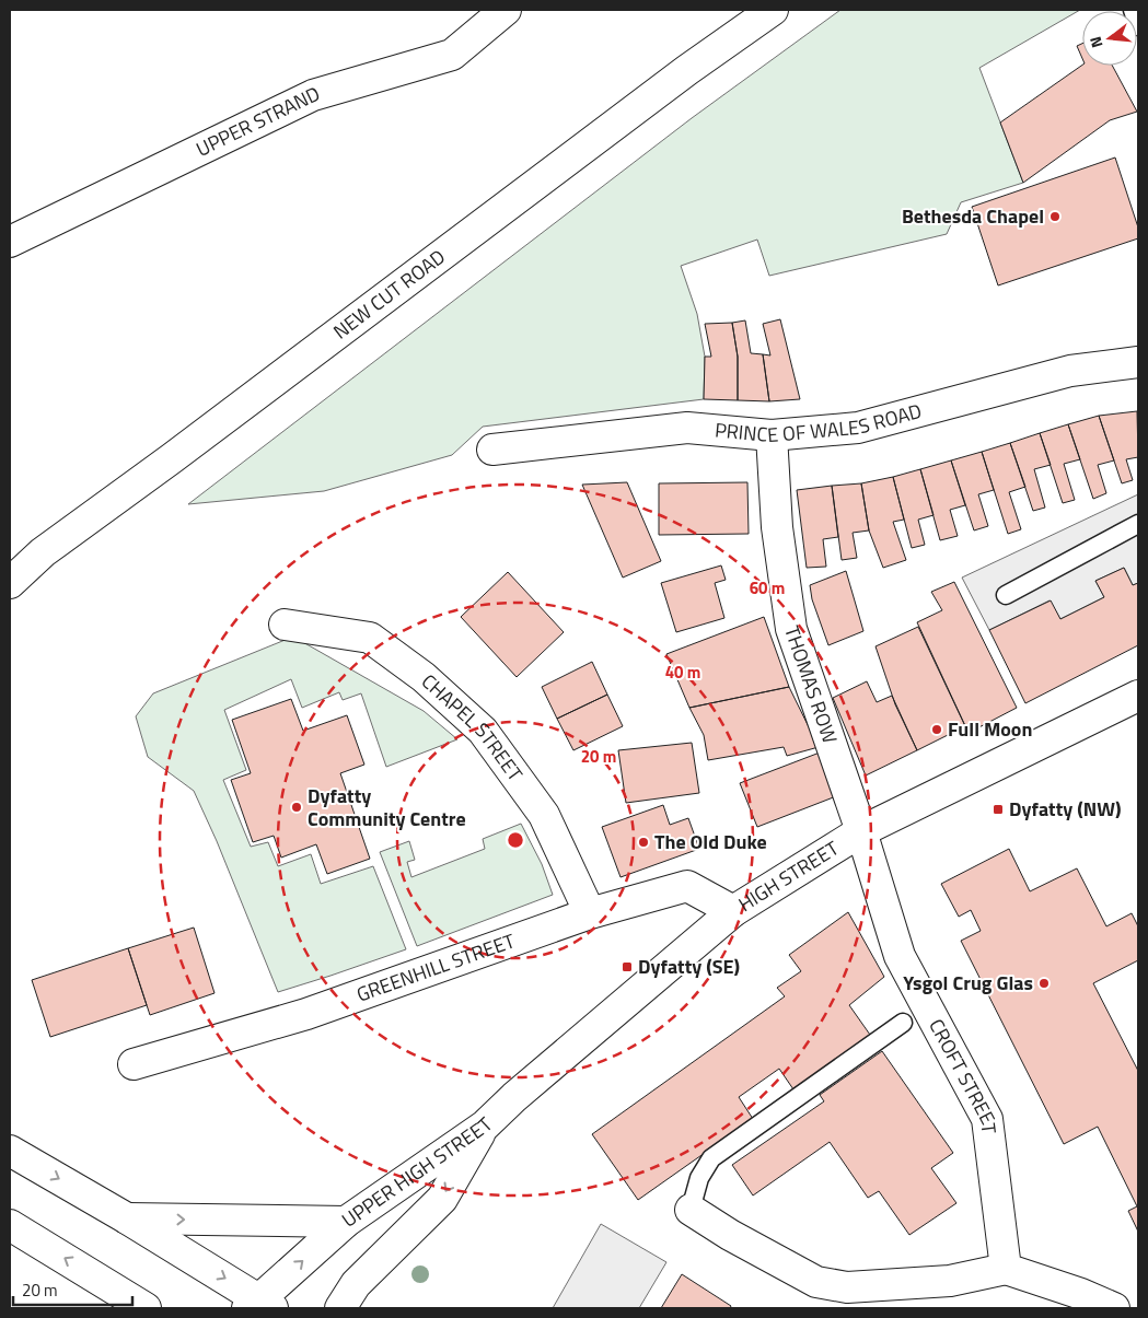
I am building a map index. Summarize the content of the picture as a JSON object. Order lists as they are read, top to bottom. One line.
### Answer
{"streets":{"street":["UPPER STRAND","NEW CUT ROAD","PRINCE OF WALES ROAD","THOMAS ROW","CHAPEL STREET","HIGH STREET","GREENHILL STREET","CROFT STREET","UPPER HIGH STREET"]},"crossings":[["PRINCE OF WALES ROAD","THOMAS ROW"],["THOMAS ROW","HIGH STREET"],["THOMAS ROW","CROFT STREET"],["CHAPEL STREET","GREENHILL STREET"],["HIGH STREET","GREENHILL STREET"],["HIGH STREET","CROFT STREET"],["HIGH STREET","UPPER HIGH STREET"]],"places":{"other":["Bethesda Chapel","Full Moon","Dyfatty Community Centre","The Old Duke","Ysgol Crug Glas"],"transit":["Dyfatty (NW)","Dyfatty (SE)"]},"scale_bar":"20 m","north":"left","rings":["60 m","40 m","20 m"]}
